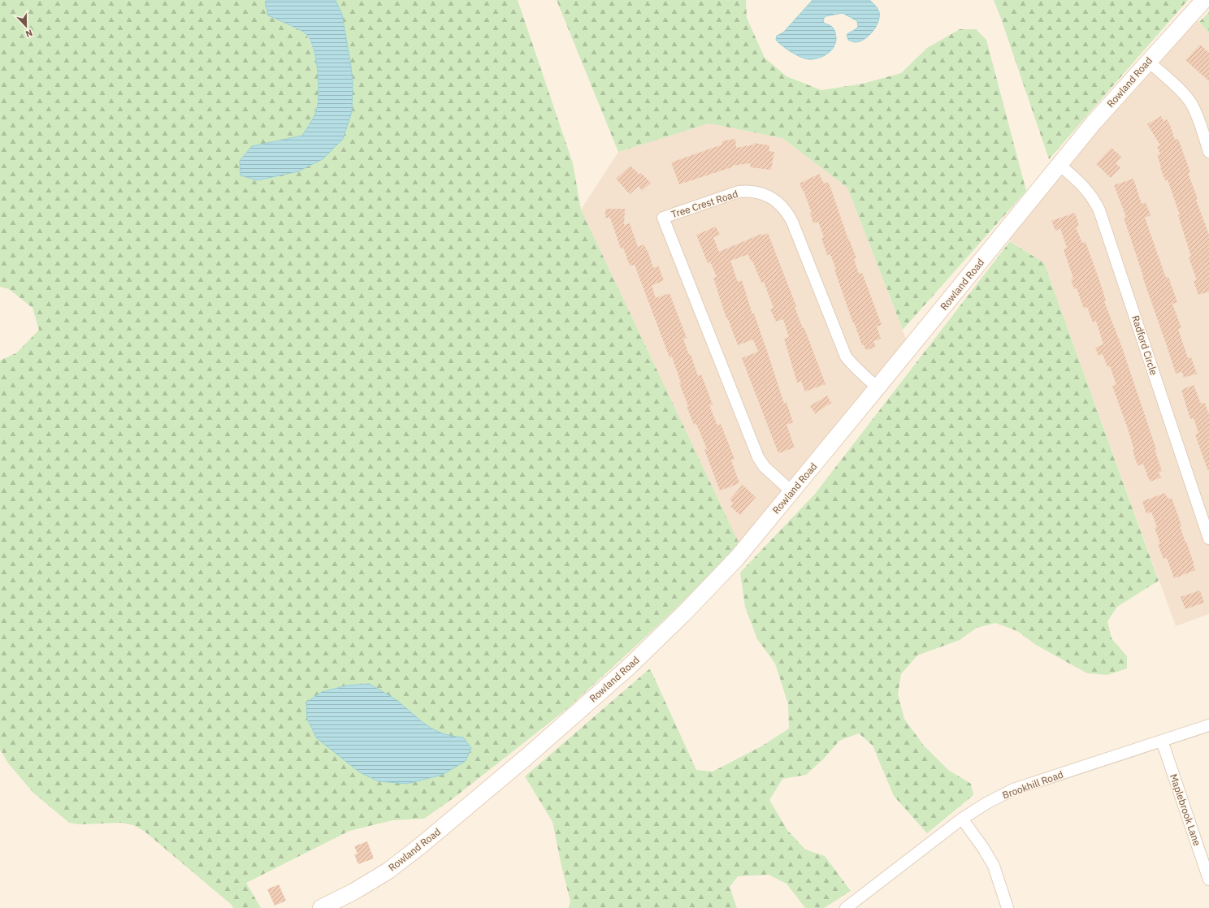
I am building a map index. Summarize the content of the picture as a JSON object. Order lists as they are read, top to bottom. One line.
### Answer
{"streets":{"street":["Rowland Road","Tree Crest Road","Radford Circle","Brookhill Road","Maplebrook Lane"]},"crossings":[["Rowland Road","Tree Crest Road"],["Rowland Road","Radford Circle"],["Brookhill Road","Maplebrook Lane"]],"north":"bottom"}
